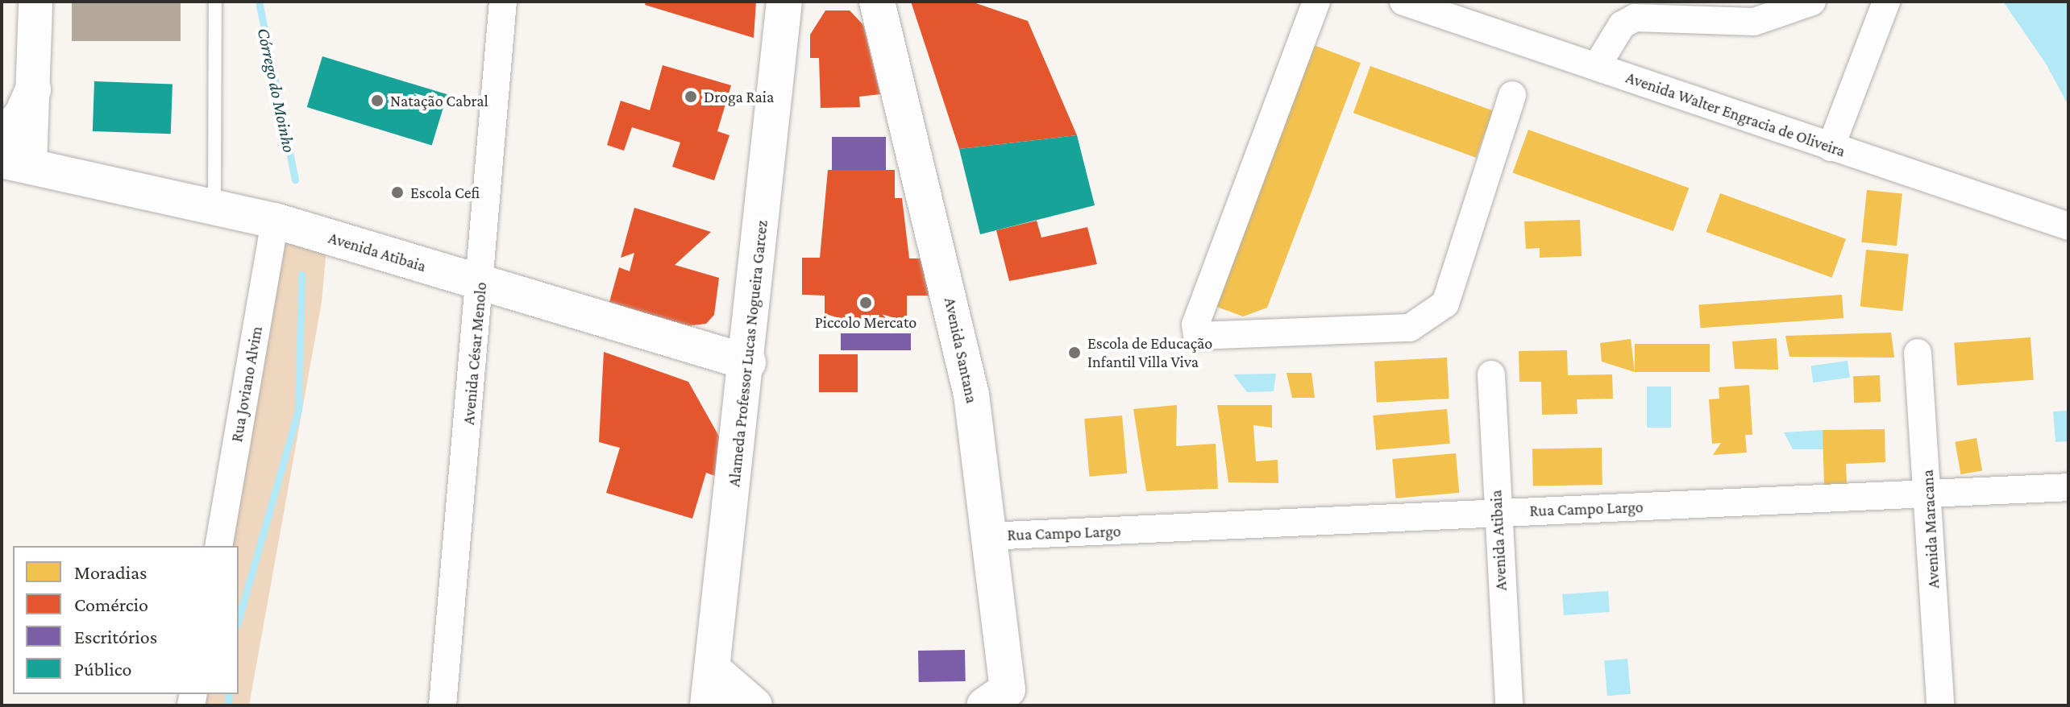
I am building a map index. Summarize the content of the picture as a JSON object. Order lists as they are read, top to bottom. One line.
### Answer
{"streets":{"main road":["Avenida Atibaia","Avenida Santana","Alameda Professor Lucas Nogueira Garcez"],"street":["Avenida Walter Engracia de Oliveira","Avenida César Menolo","Rua Joviano Alvim","Rua Campo Largo","Avenida Maracana"]},"crossings":[["Avenida Atibaia","Avenida César Menolo"],["Avenida Atibaia","Alameda Professor Lucas Nogueira Garcez"],["Avenida Atibaia","Rua Joviano Alvim"],["Avenida Atibaia","Rua Campo Largo"],["Avenida Santana","Rua Campo Largo"],["Rua Campo Largo","Avenida Maracana"]],"water":["Córrego do Moinho"],"places":["Droga Raia","Natação Cabral","Escola Cefi","Piccolo Mercato","Escola de Educação Infantil Villa Viva"],"legend":["Moradias","Comércio","Escritórios","Público"]}
